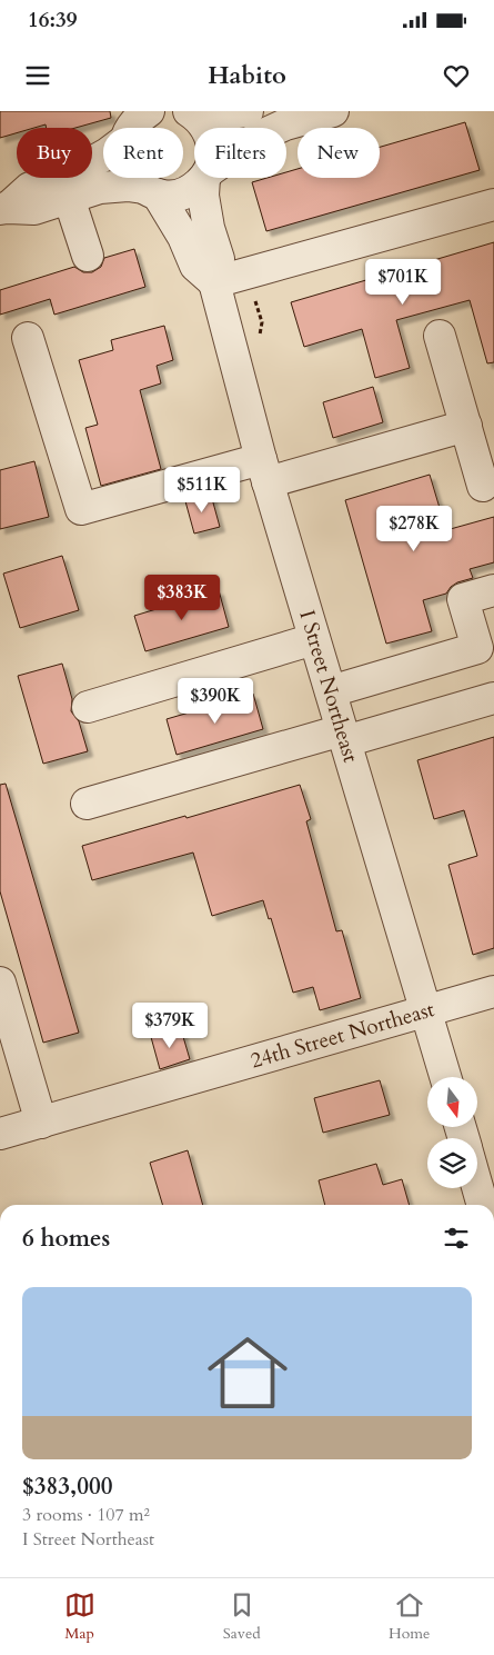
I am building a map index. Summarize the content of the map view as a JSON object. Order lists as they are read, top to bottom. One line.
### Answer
{"streets":{"street":["I Street Northeast","24th Street Northeast"]},"crossings":[["I Street Northeast","24th Street Northeast"]],"north":"bottom","page":{"status":"16:39","header":"Habito","chip":["Buy","Rent","Filters","New"],"price":["$701K","$511K","$278K","$383K","$390K","$379K"],"heading":"6 homes","list":[{"name":"$383,000","note":"3 rooms · 107 m² · I Street Northeast"}],"tabs":["Map","Saved","Home"]}}
